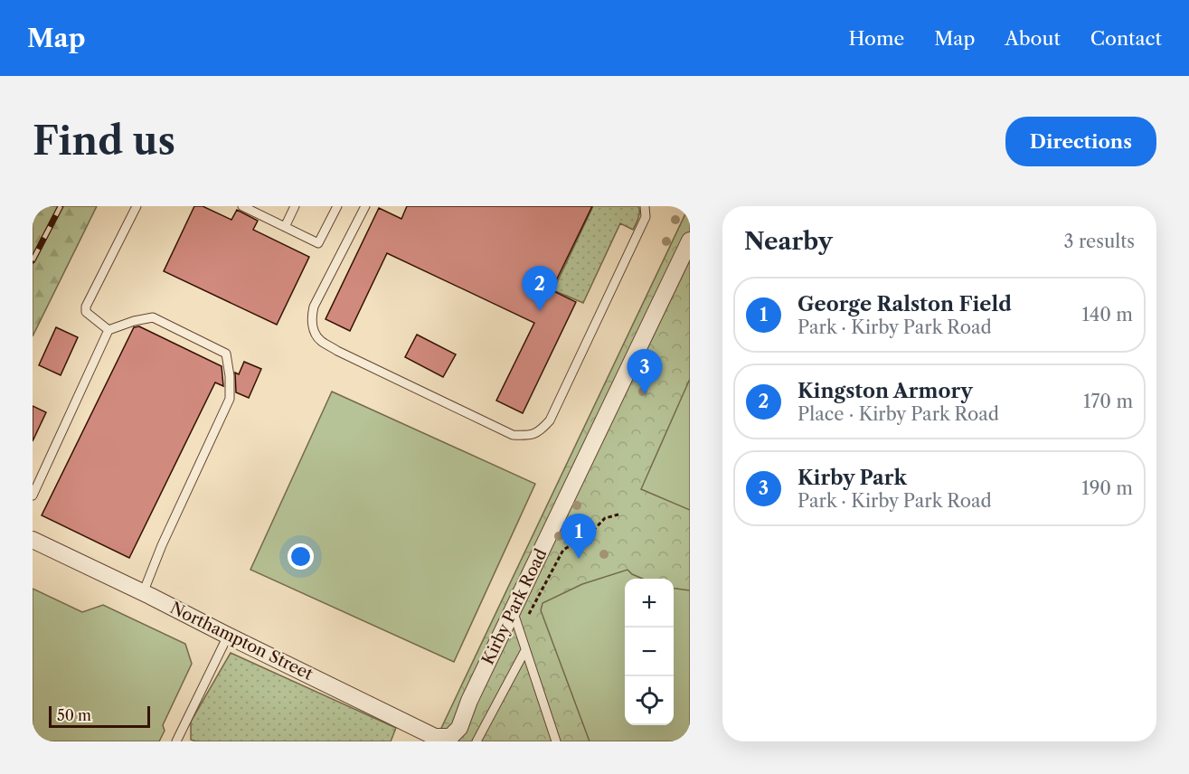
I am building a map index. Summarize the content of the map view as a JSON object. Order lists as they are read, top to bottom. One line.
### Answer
{"streets":{"street":["Kirby Park Road","Northampton Street"]},"crossings":[["Kirby Park Road","Northampton Street"]],"scale_bar":"50 m","page":{"header":"Map","nav":["Home","Map","About","Contact"],"buttons":"Directions","title":"Find us","heading":["Nearby","3 results"],"pins":["2","3","1"],"list":[{"mark":"1","name":"George Ralston Field","note":"Park · Kirby Park Road","value":"140 m"},{"mark":"2","name":"Kingston Armory","note":"Place · Kirby Park Road","value":"170 m"},{"mark":"3","name":"Kirby Park","note":"Park · Kirby Park Road","value":"190 m"}],"map_buttons":["+","−"],"scale":"50 m"}}
